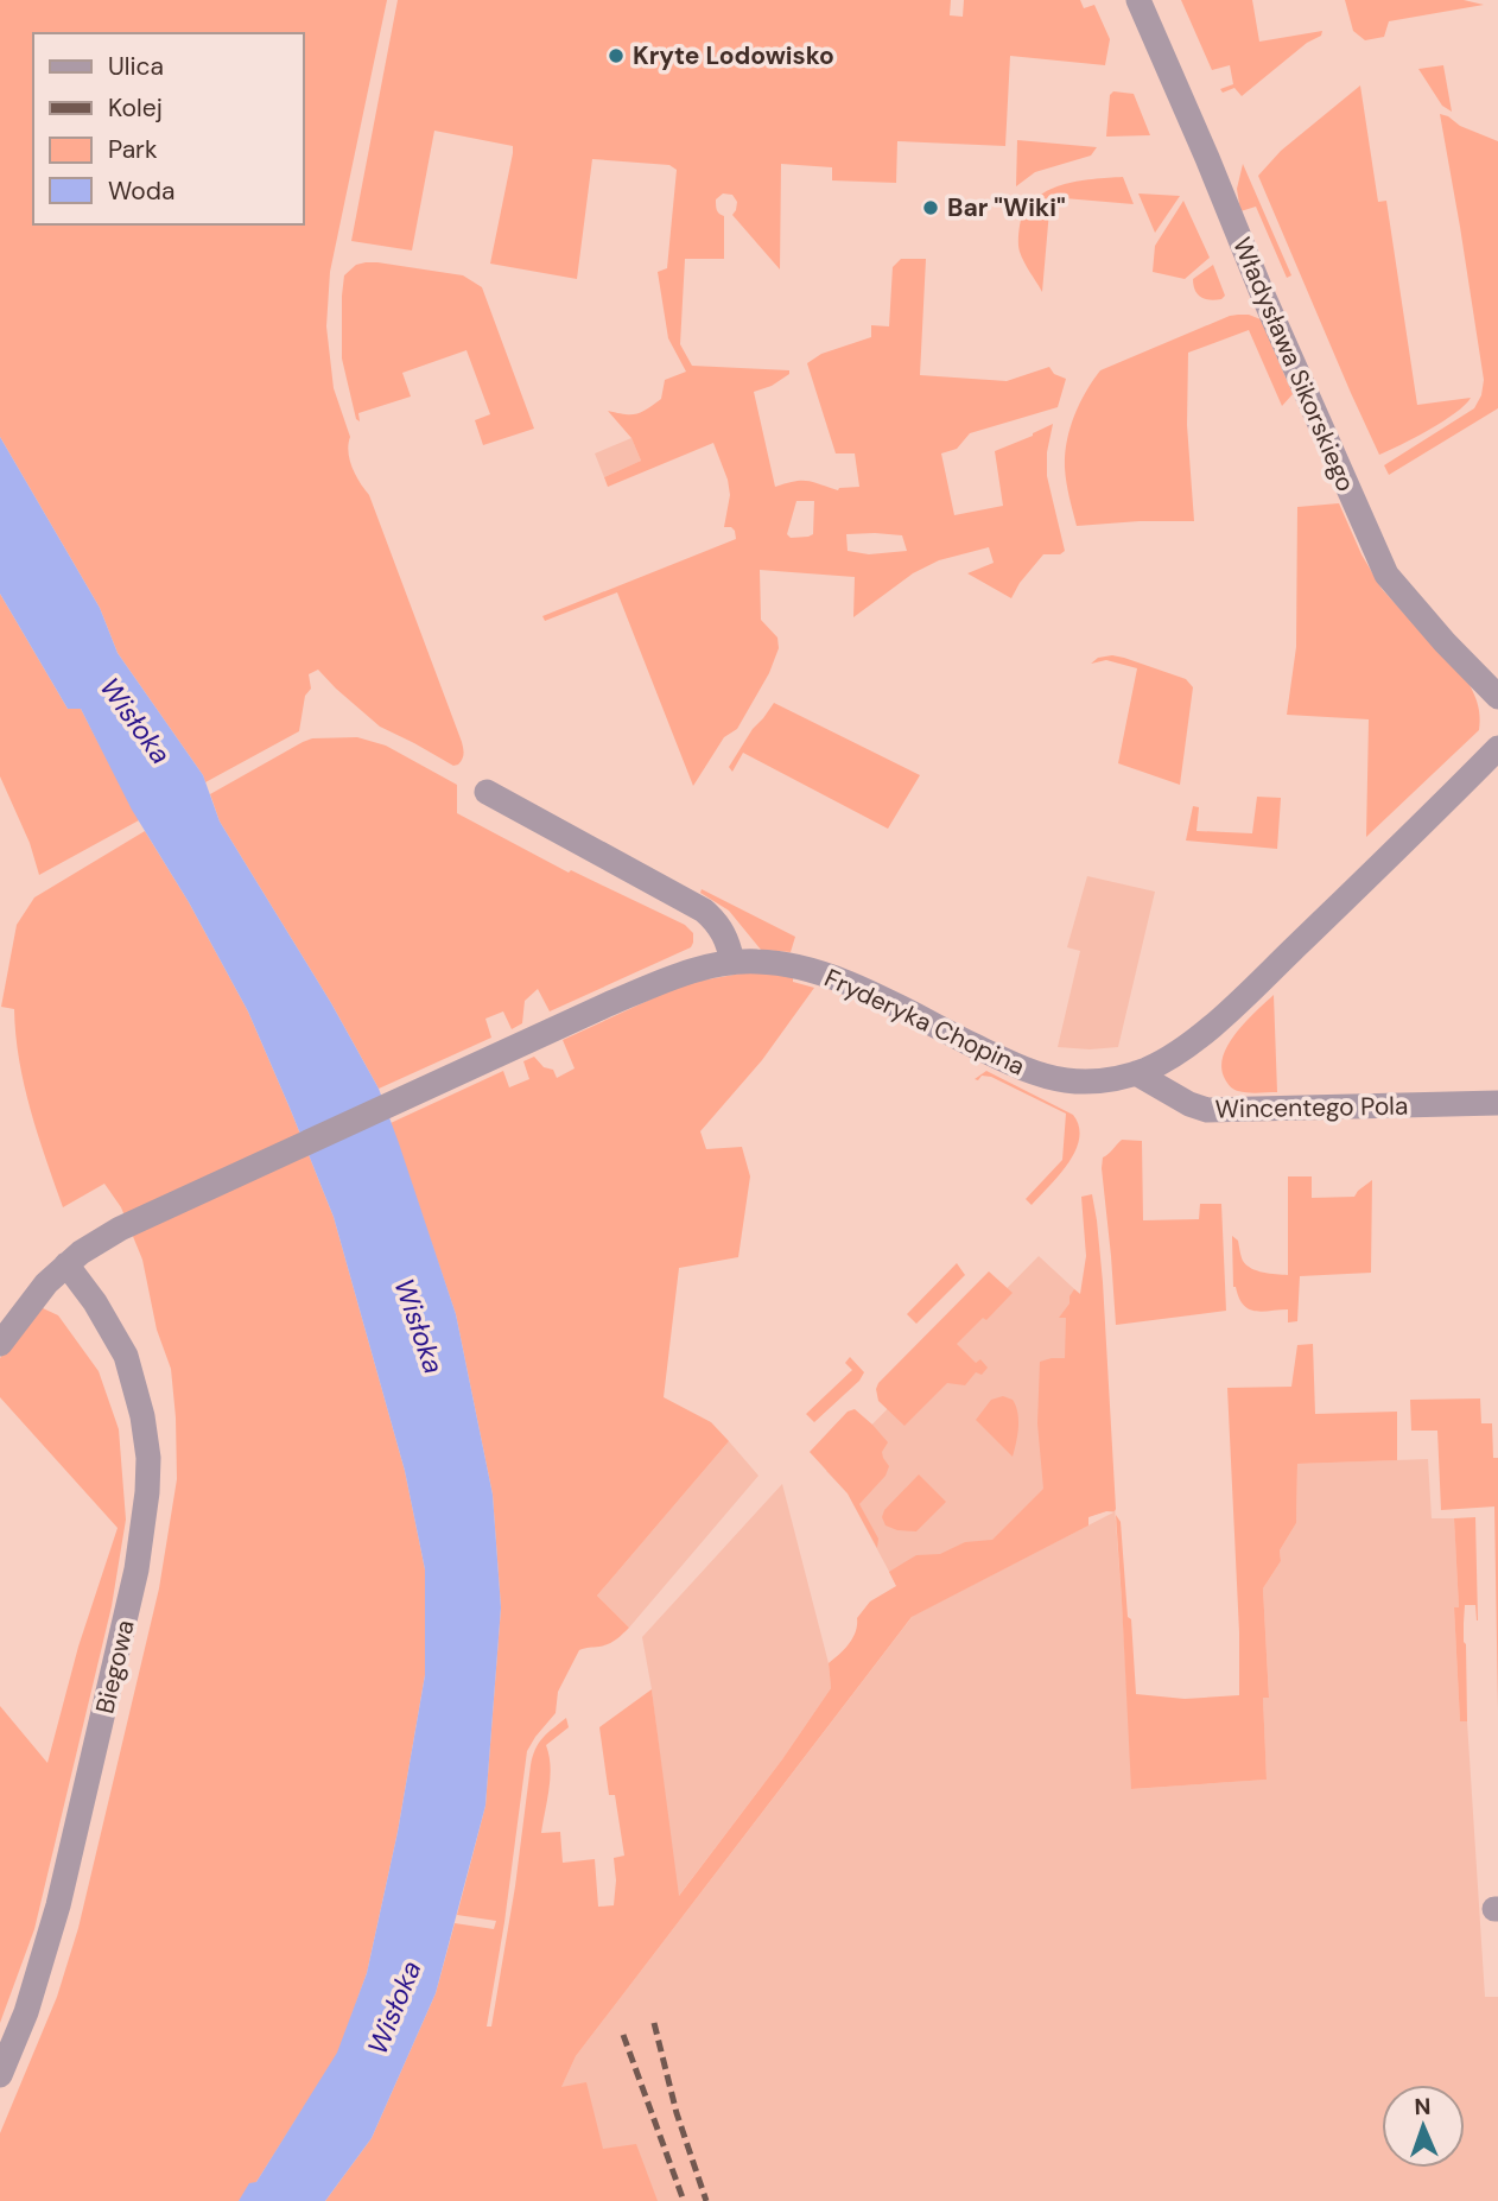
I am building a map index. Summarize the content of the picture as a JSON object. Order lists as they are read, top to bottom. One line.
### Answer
{"streets":{"street":["Władysława Sikorskiego","Fryderyka Chopina","Wincentego Pola","Biegowa"]},"crossings":[["Fryderyka Chopina","Wincentego Pola"],["Fryderyka Chopina","Biegowa"]],"water":["Wisłoka"],"places":["Kryte Lodowisko","Bar \"Wiki\""],"legend":["Ulica","Kolej","Park","Woda"],"north":"top"}
